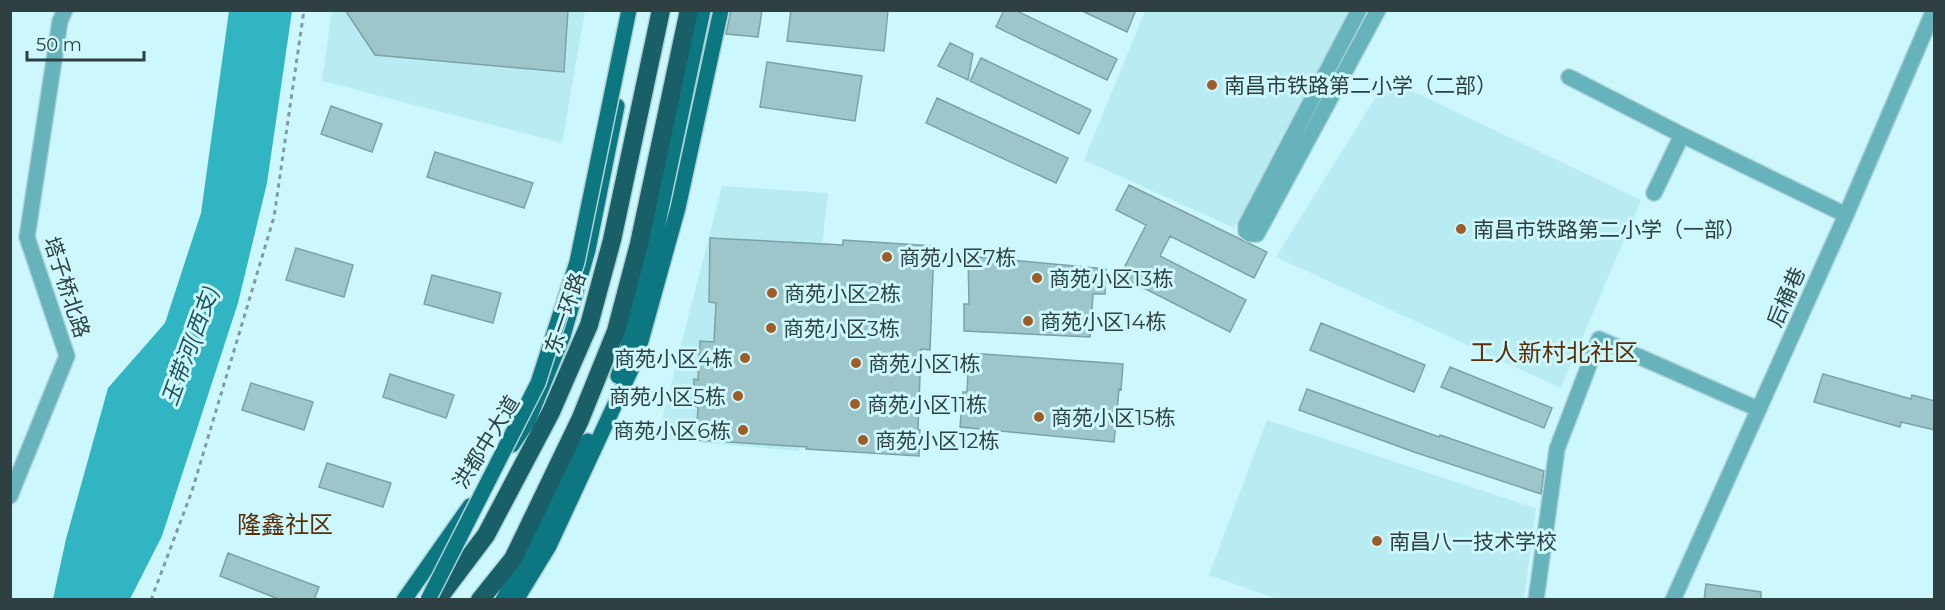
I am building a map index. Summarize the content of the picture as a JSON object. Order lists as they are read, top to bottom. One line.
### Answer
{"streets":{"highway":["东一环路"],"main road":["洪都中大道"],"street":["塔子桥北路","后桶巷"]},"districts":["工人新村北社区","隆鑫社区"],"water":["玉带河(西支)"],"places":["南昌市铁路第二小学（二部）","南昌市铁路第二小学（一部）","商苑小区7栋","商苑小区13栋","商苑小区2栋","商苑小区14栋","商苑小区3栋","商苑小区4栋","商苑小区1栋","商苑小区5栋","商苑小区11栋","商苑小区15栋","商苑小区6栋","商苑小区12栋","南昌八一技术学校"],"scale_bar":"50 m"}
